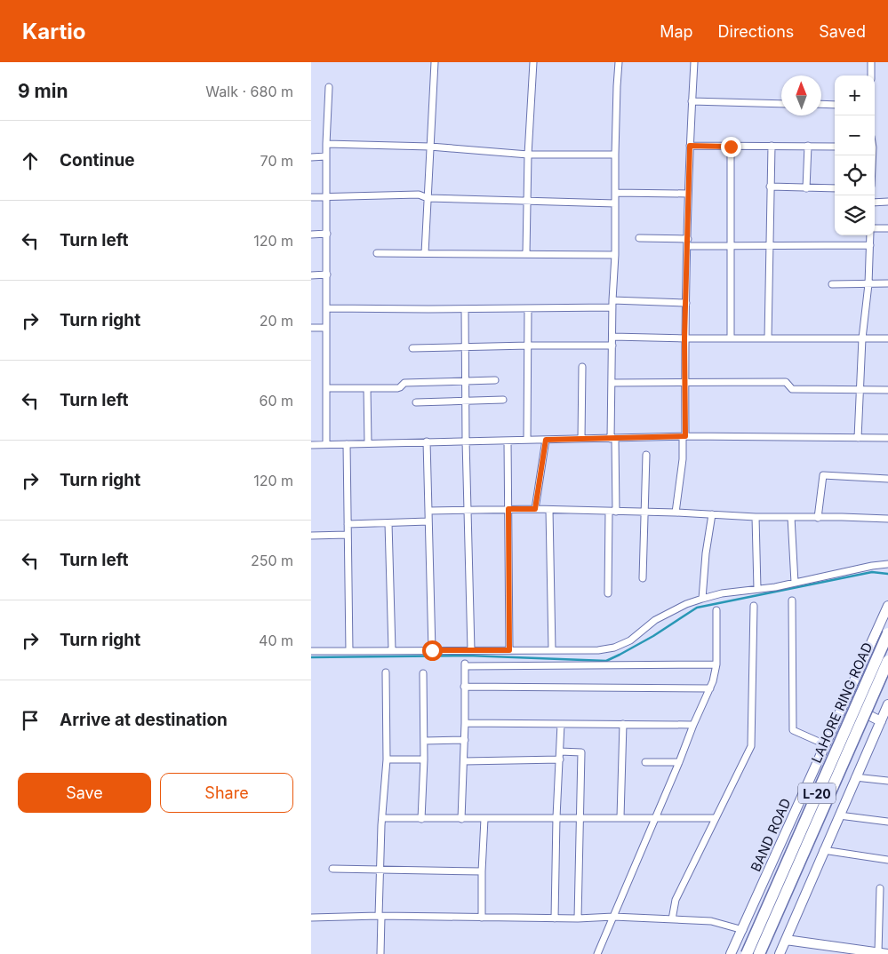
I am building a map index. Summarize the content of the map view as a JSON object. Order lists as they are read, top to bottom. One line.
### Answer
{"streets":{"highway":["LAHORE RING ROAD","L-20"],"main road":["BAND ROAD"]},"north":"top","page":{"header":"Kartio","nav":["Map","Directions","Saved"],"heading":["9 min","Walk · 680 m"],"map_buttons":["+","−"],"list":[["Continue","70 m"],["Turn left","120 m"],["Turn right","20 m"],["Turn left","60 m"],["Turn right","120 m"],["Turn left","250 m"],["Turn right","40 m"],"Arrive at destination"],"buttons":["Save","Share"]}}
